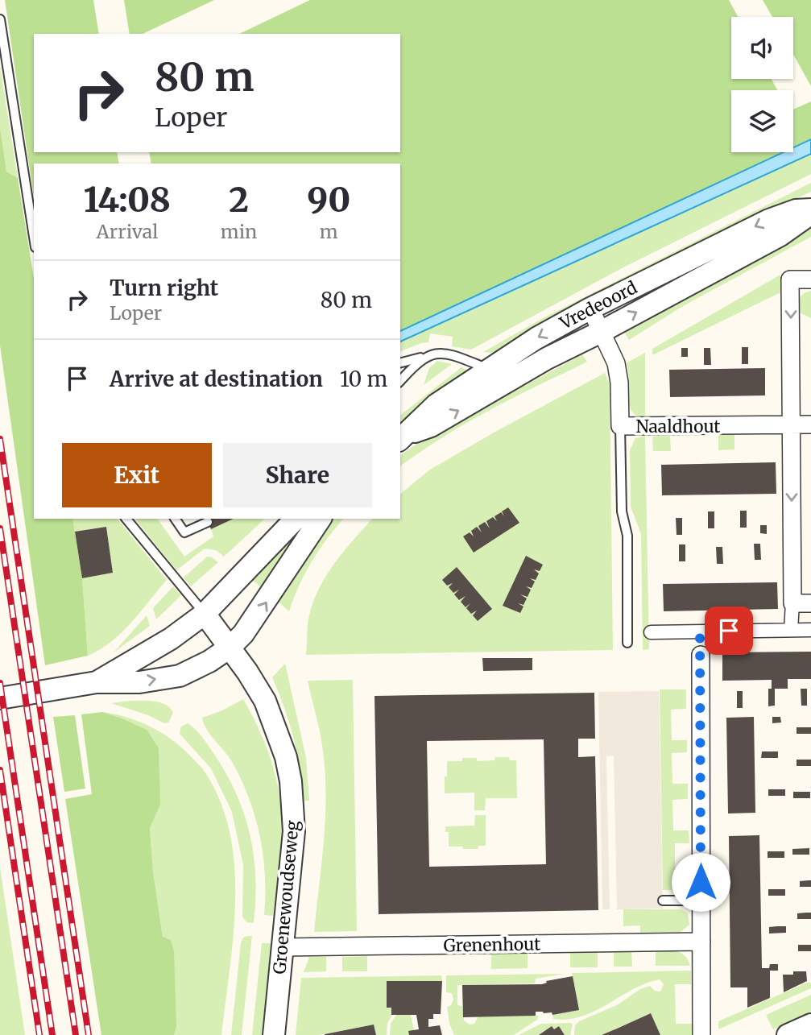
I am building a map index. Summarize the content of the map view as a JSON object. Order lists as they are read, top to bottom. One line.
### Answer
{"streets":{"street":["Vredeoord","Naaldhout","Groenewoudseweg","Grenenhout"]},"crossings":[["Vredeoord","Naaldhout"],["Groenewoudseweg","Grenenhout"]],"page":{"turn":["80 m","Loper"],"eta":["14:08","Arrival","2","min","90","m"],"list":[{"name":"Turn right","note":"Loper","value":"80 m"},{"name":"Arrive at destination","value":"10 m"}],"buttons":["Exit","Share"]}}
